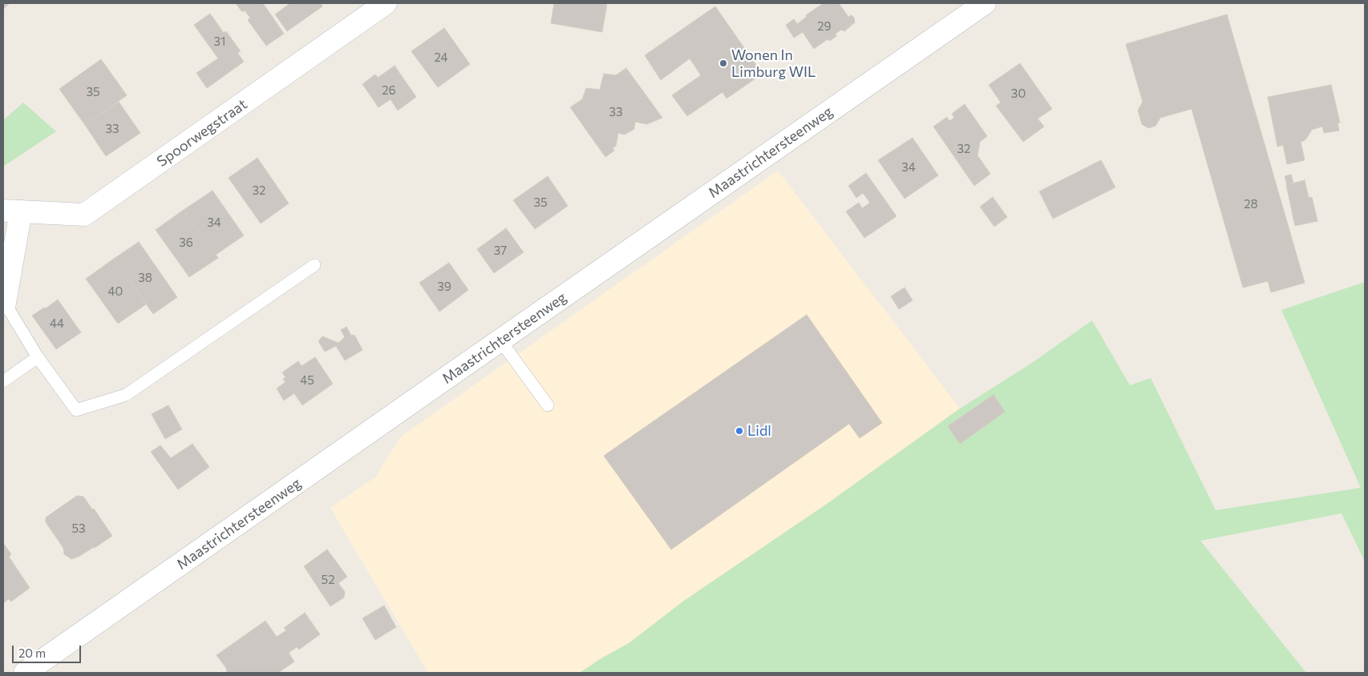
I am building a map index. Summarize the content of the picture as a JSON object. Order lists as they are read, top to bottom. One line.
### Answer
{"streets":{"main road":["Spoorwegstraat","Maastrichtersteenweg"]},"places":["Wonen In Limburg WIL","Lidl"],"house_numbers":["29","31","24","26","35","30","33","33","32","34","32","35","28","34","36","37","38","39","40","44","45","53","52"],"scale_bar":"20 m"}
